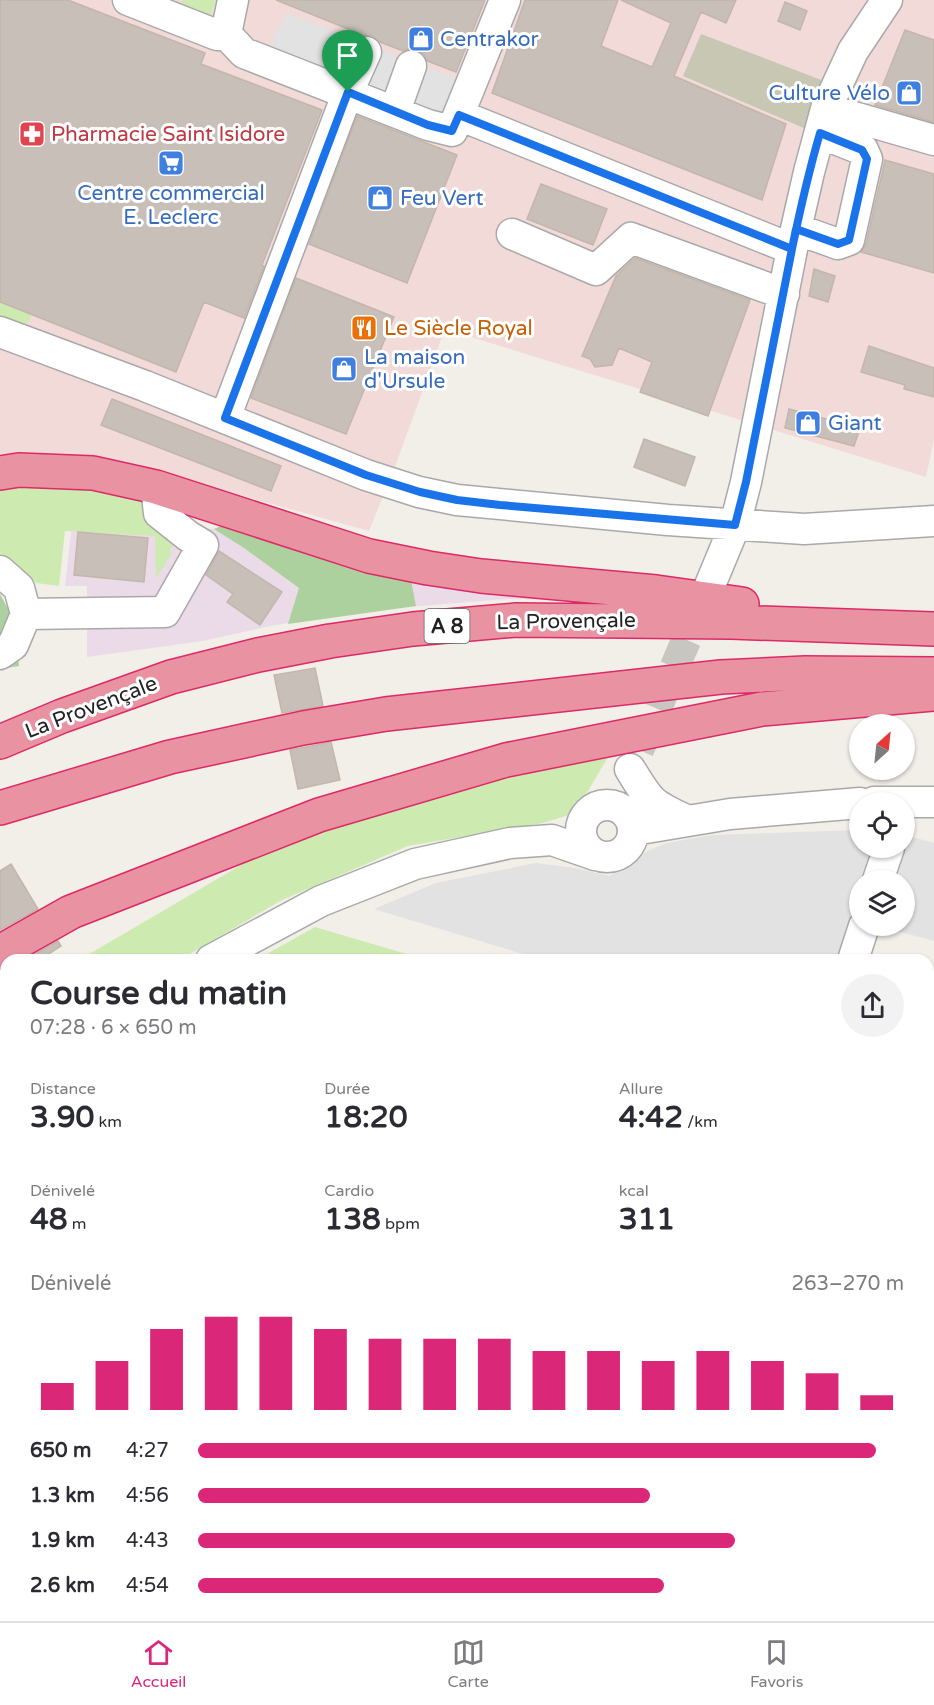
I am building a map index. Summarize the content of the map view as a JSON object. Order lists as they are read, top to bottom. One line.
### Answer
{"streets":{"highway":["La Provençale","A 8"]},"places":{"shop":["Centrakor","Culture Vélo","Feu Vert","La maison d'Ursule","Giant"],"pharmacy":["Pharmacie Saint Isidore"],"supermarket":["Centre commercial E. Leclerc"],"restaurant":["Le Siècle Royal"]},"north":"top right","page":{"heading":["Course du matin","07:28 · 6 × 650 m"],"stats":[["Distance","3.90 km"],["Durée","18:20"],["Allure","4:42 /km"],["Dénivelé","48 m"],["Cardio","138 bpm"],["kcal","311"]],"chart":["Dénivelé","263–270 m"],"list":[{"name":"650 m","note":"4:27"},{"name":"1.3 km","note":"4:56"},{"name":"1.9 km","note":"4:43"},{"name":"2.6 km","note":"4:54"}],"tabs":["Accueil","Carte","Favoris"]}}
